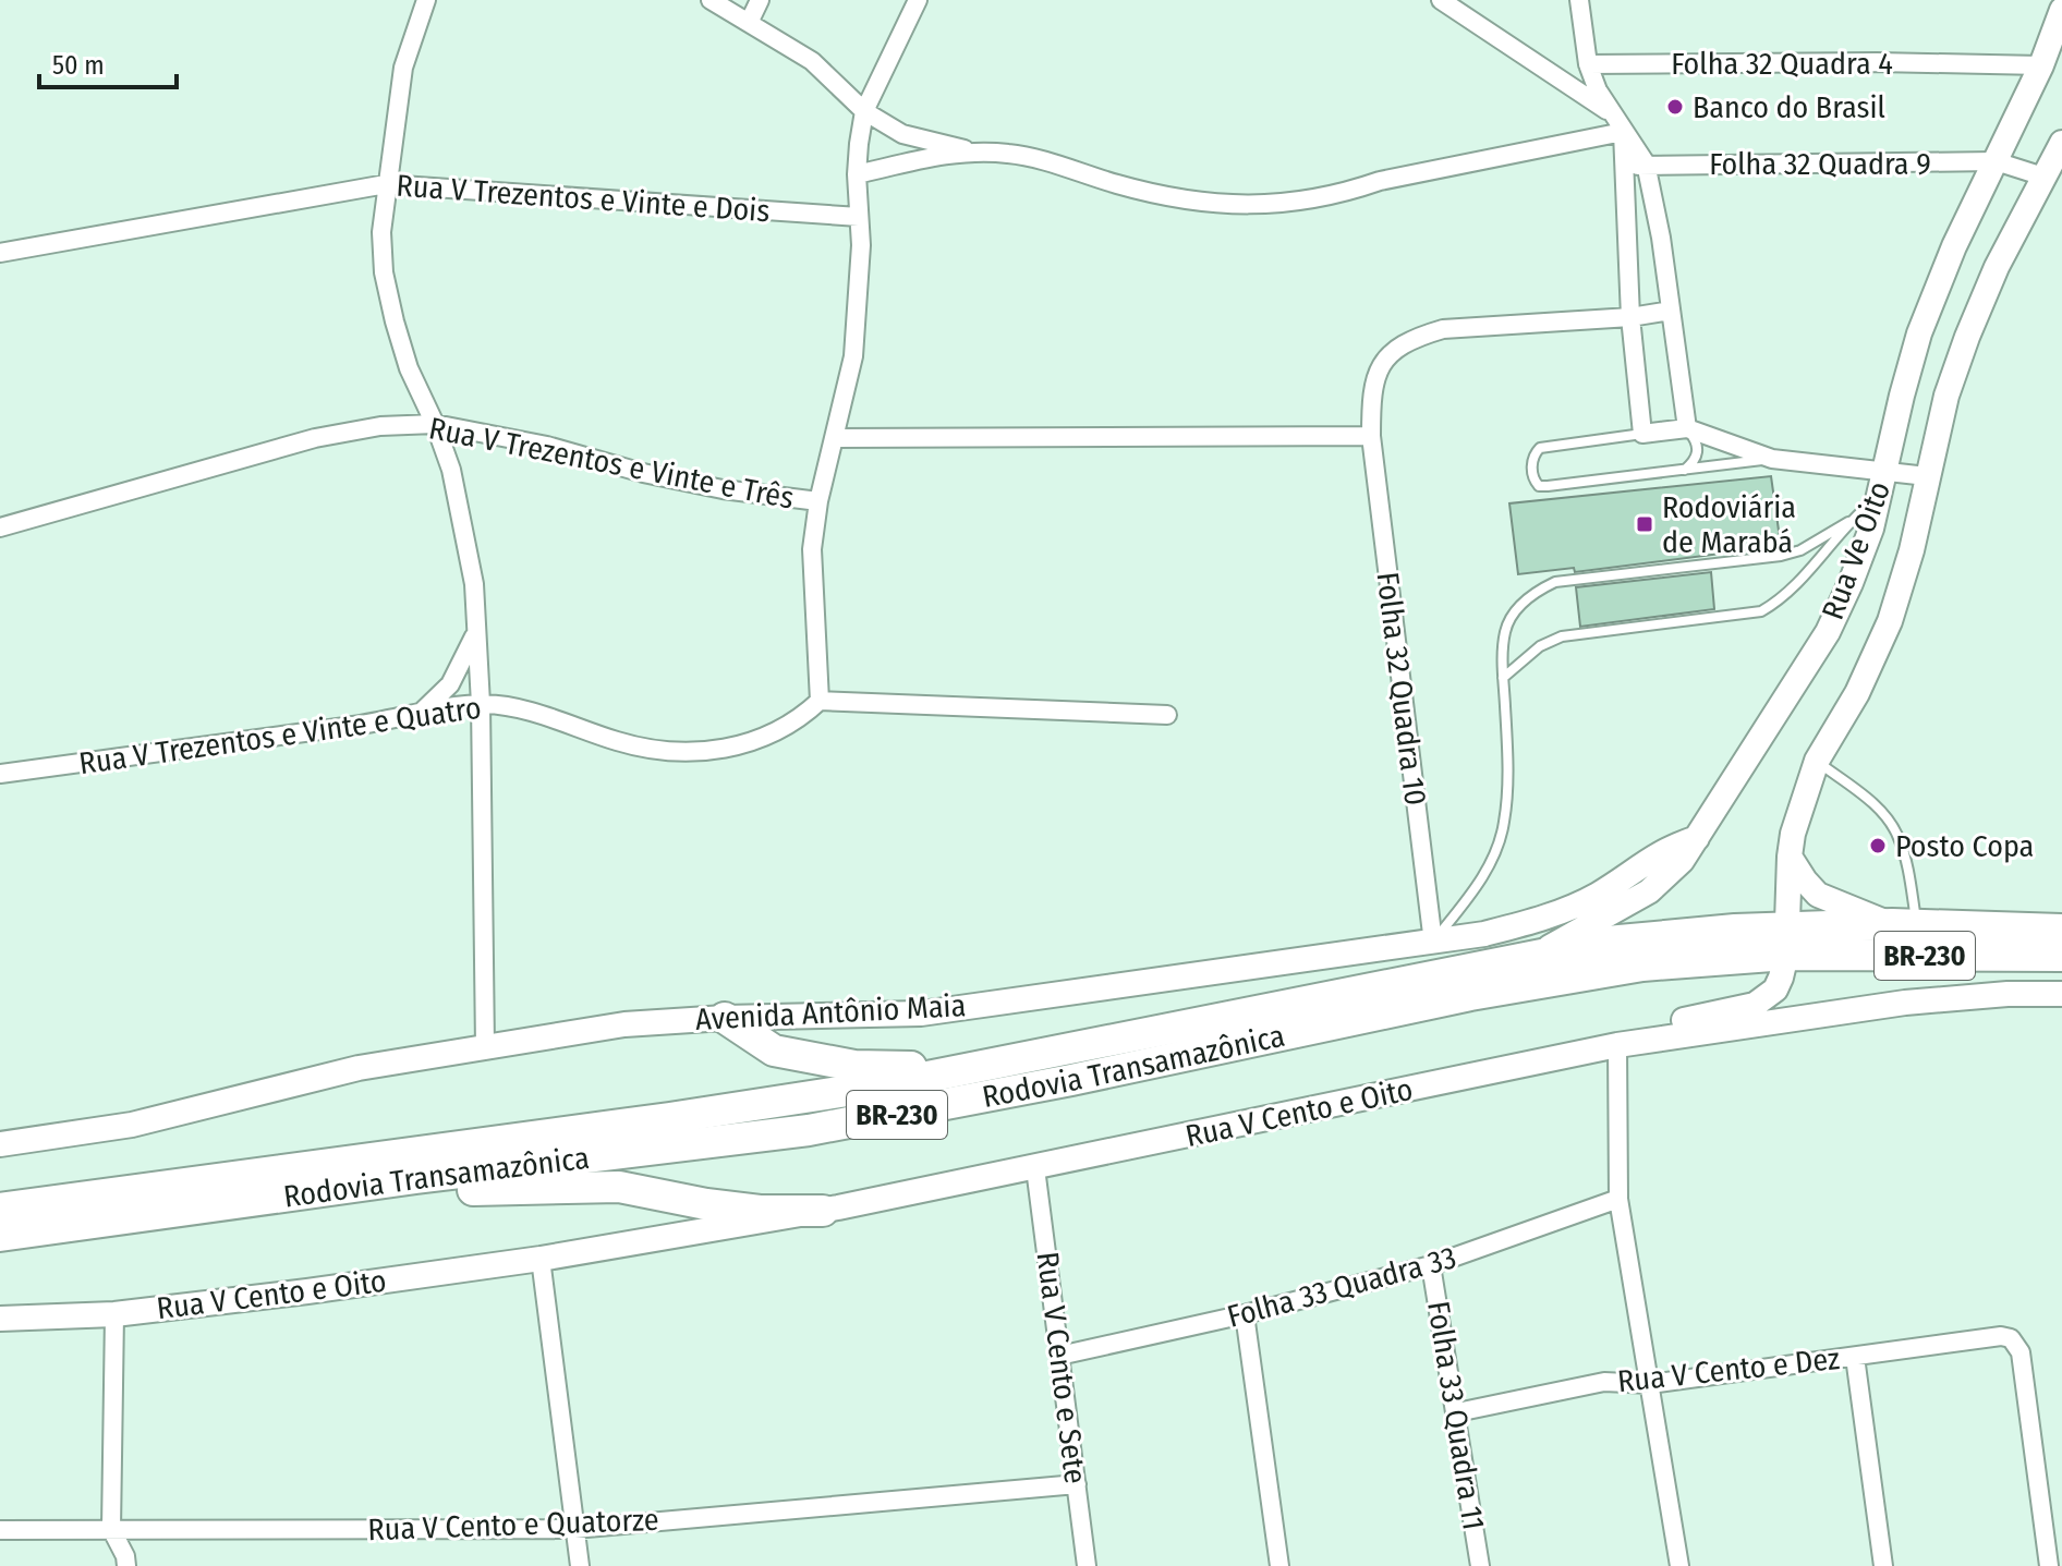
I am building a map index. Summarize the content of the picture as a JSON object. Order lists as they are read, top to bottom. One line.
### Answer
{"streets":{"highway":["BR-230","Rodovia Transamazônica"],"main road":["Rua Ve Oito","Avenida Antônio Maia","Rua V Cento e Oito"],"street":["Folha 32 Quadra 4","Folha 32 Quadra 9","Rua V Trezentos e Vinte e Dois","Rua V Trezentos e Vinte e Três","Folha 32 Quadra 10","Rua V Trezentos e Vinte e Quatro","Folha 33 Quadra 33","Rua V Cento e Sete","Rua V Cento e Dez","Folha 33 Quadra 11","Rua V Cento e Quatorze"]},"crossings":[["Folha 32 Quadra 4","Rua Ve Oito"],["Folha 32 Quadra 9","Rua Ve Oito"],["Rua Ve Oito","Avenida Antônio Maia"],["Rua Ve Oito","Rodovia Transamazônica"],["Folha 32 Quadra 10","Avenida Antônio Maia"],["Rua V Cento e Oito","Rua V Cento e Sete"],["Folha 33 Quadra 33","Rua V Cento e Sete"],["Folha 33 Quadra 33","Folha 33 Quadra 11"],["Rua V Cento e Sete","Rua V Cento e Quatorze"],["Rua V Cento e Dez","Folha 33 Quadra 11"]],"places":{"other":["Banco do Brasil","Posto Copa"],"transit":["Rodoviária de Marabá"]},"scale_bar":"50 m"}
